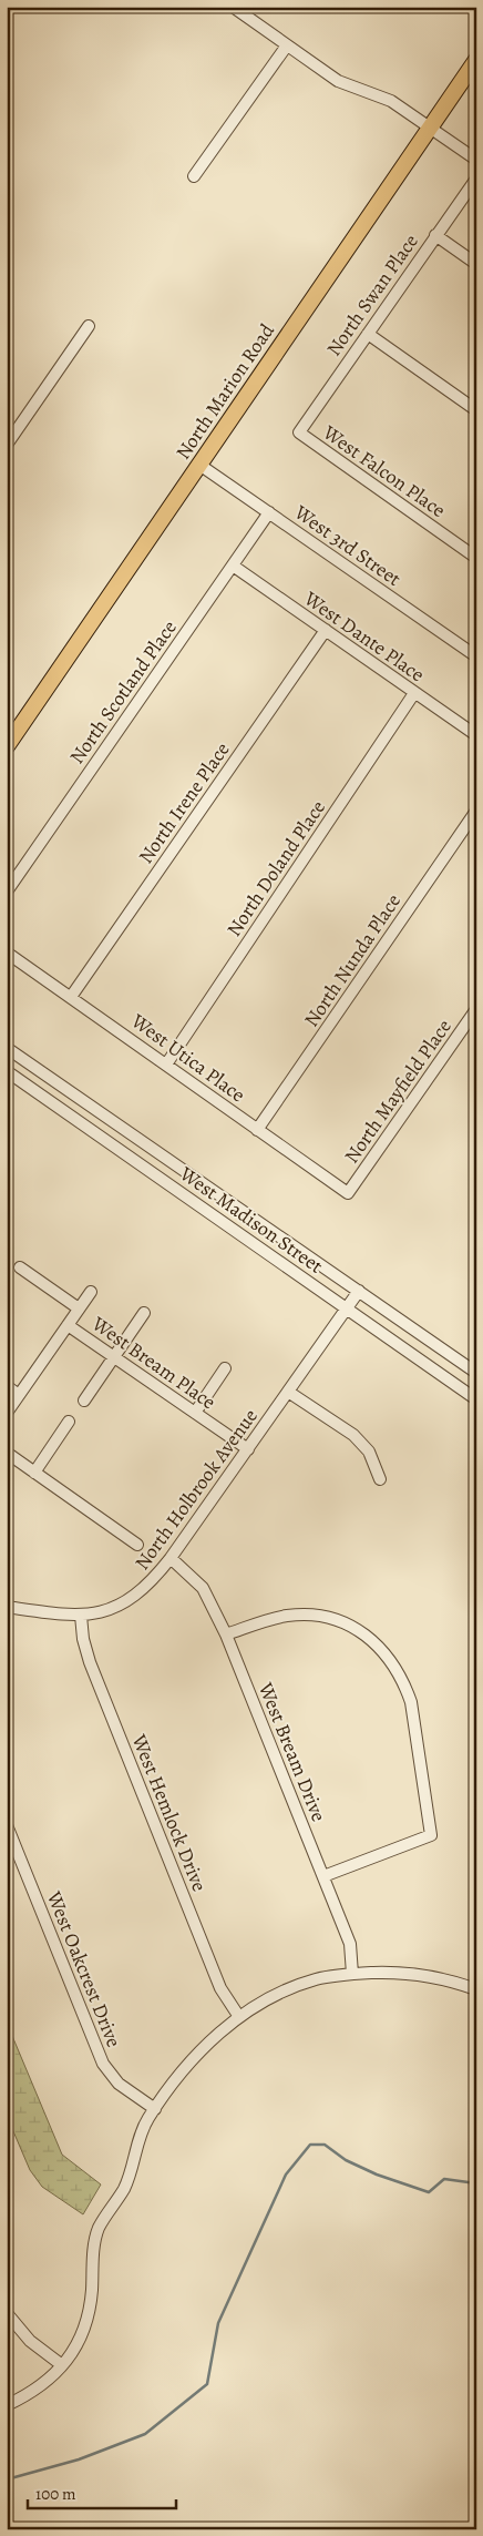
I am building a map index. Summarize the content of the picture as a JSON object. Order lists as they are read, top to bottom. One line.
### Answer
{"streets":{"main road":["North Marion Road"],"street":["North Swan Place","West Falcon Place","West 3rd Street","West Dante Place","North Scotland Place","North Irene Place","North Doland Place","North Nunda Place","West Utica Place","North Mayfield Place","West Madison Street","West Bream Place","North Holbrook Avenue","West Bream Drive","West Hemlock Drive","West Oakcrest Drive"]},"crossings":[["North Swan Place","West Falcon Place"],["North Marion Road","West 3rd Street"],["West 3rd Street","North Scotland Place"],["West Dante Place","North Scotland Place"],["West Dante Place","North Irene Place"],["West Dante Place","North Doland Place"],["North Irene Place","West Utica Place"],["North Doland Place","West Utica Place"],["North Nunda Place","West Utica Place"],["West Utica Place","North Mayfield Place"],["West Madison Street","North Holbrook Avenue"],["West Bream Place","North Holbrook Avenue"],["North Holbrook Avenue","West Bream Drive"],["North Holbrook Avenue","West Hemlock Drive"]],"scale_bar":"100 m"}
